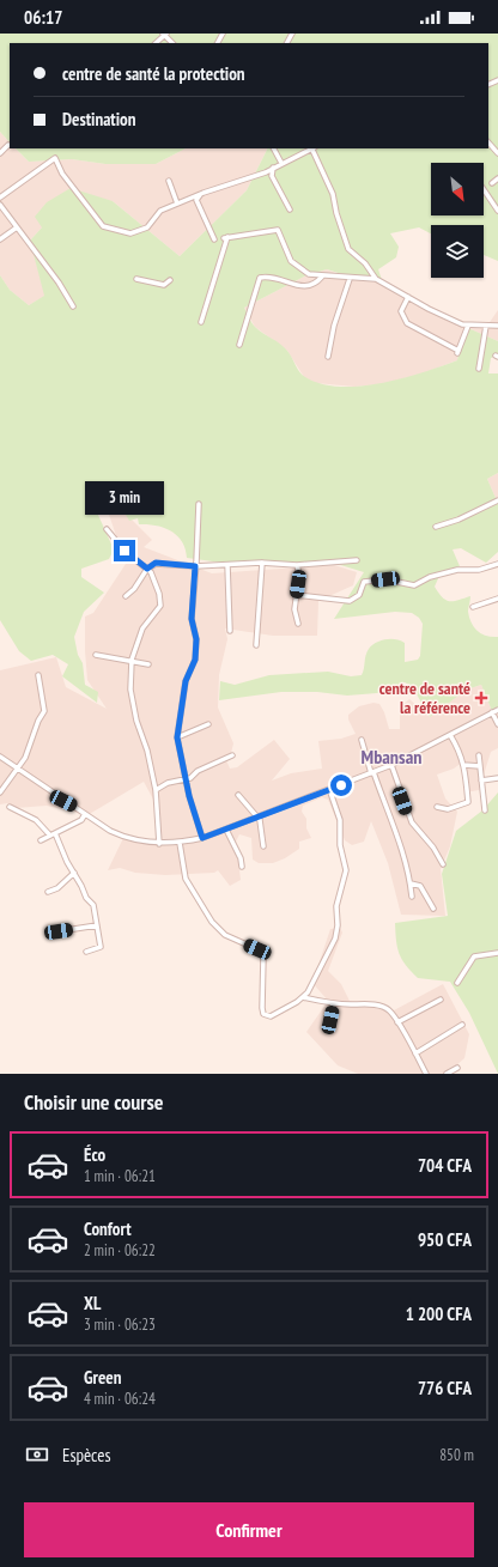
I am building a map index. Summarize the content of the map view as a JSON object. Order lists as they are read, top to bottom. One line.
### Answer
{"districts":["Mbansan"],"places":{"health":["centre de santé la référence"]},"north":"bottom right","page":{"status":"06:17","banner":["centre de santé la protection","Destination"],"bubble":"3 min","heading":"Choisir une course","list":[{"name":"Éco","note":"1 min · 06:21","value":"704 CFA"},{"name":"Confort","note":"2 min · 06:22","value":"950 CFA"},{"name":"XL","note":"3 min · 06:23","value":"1 200 CFA"},{"name":"Green","note":"4 min · 06:24","value":"776 CFA"}],"pay":["Espèces","850 m"],"buttons":"Confirmer"}}
